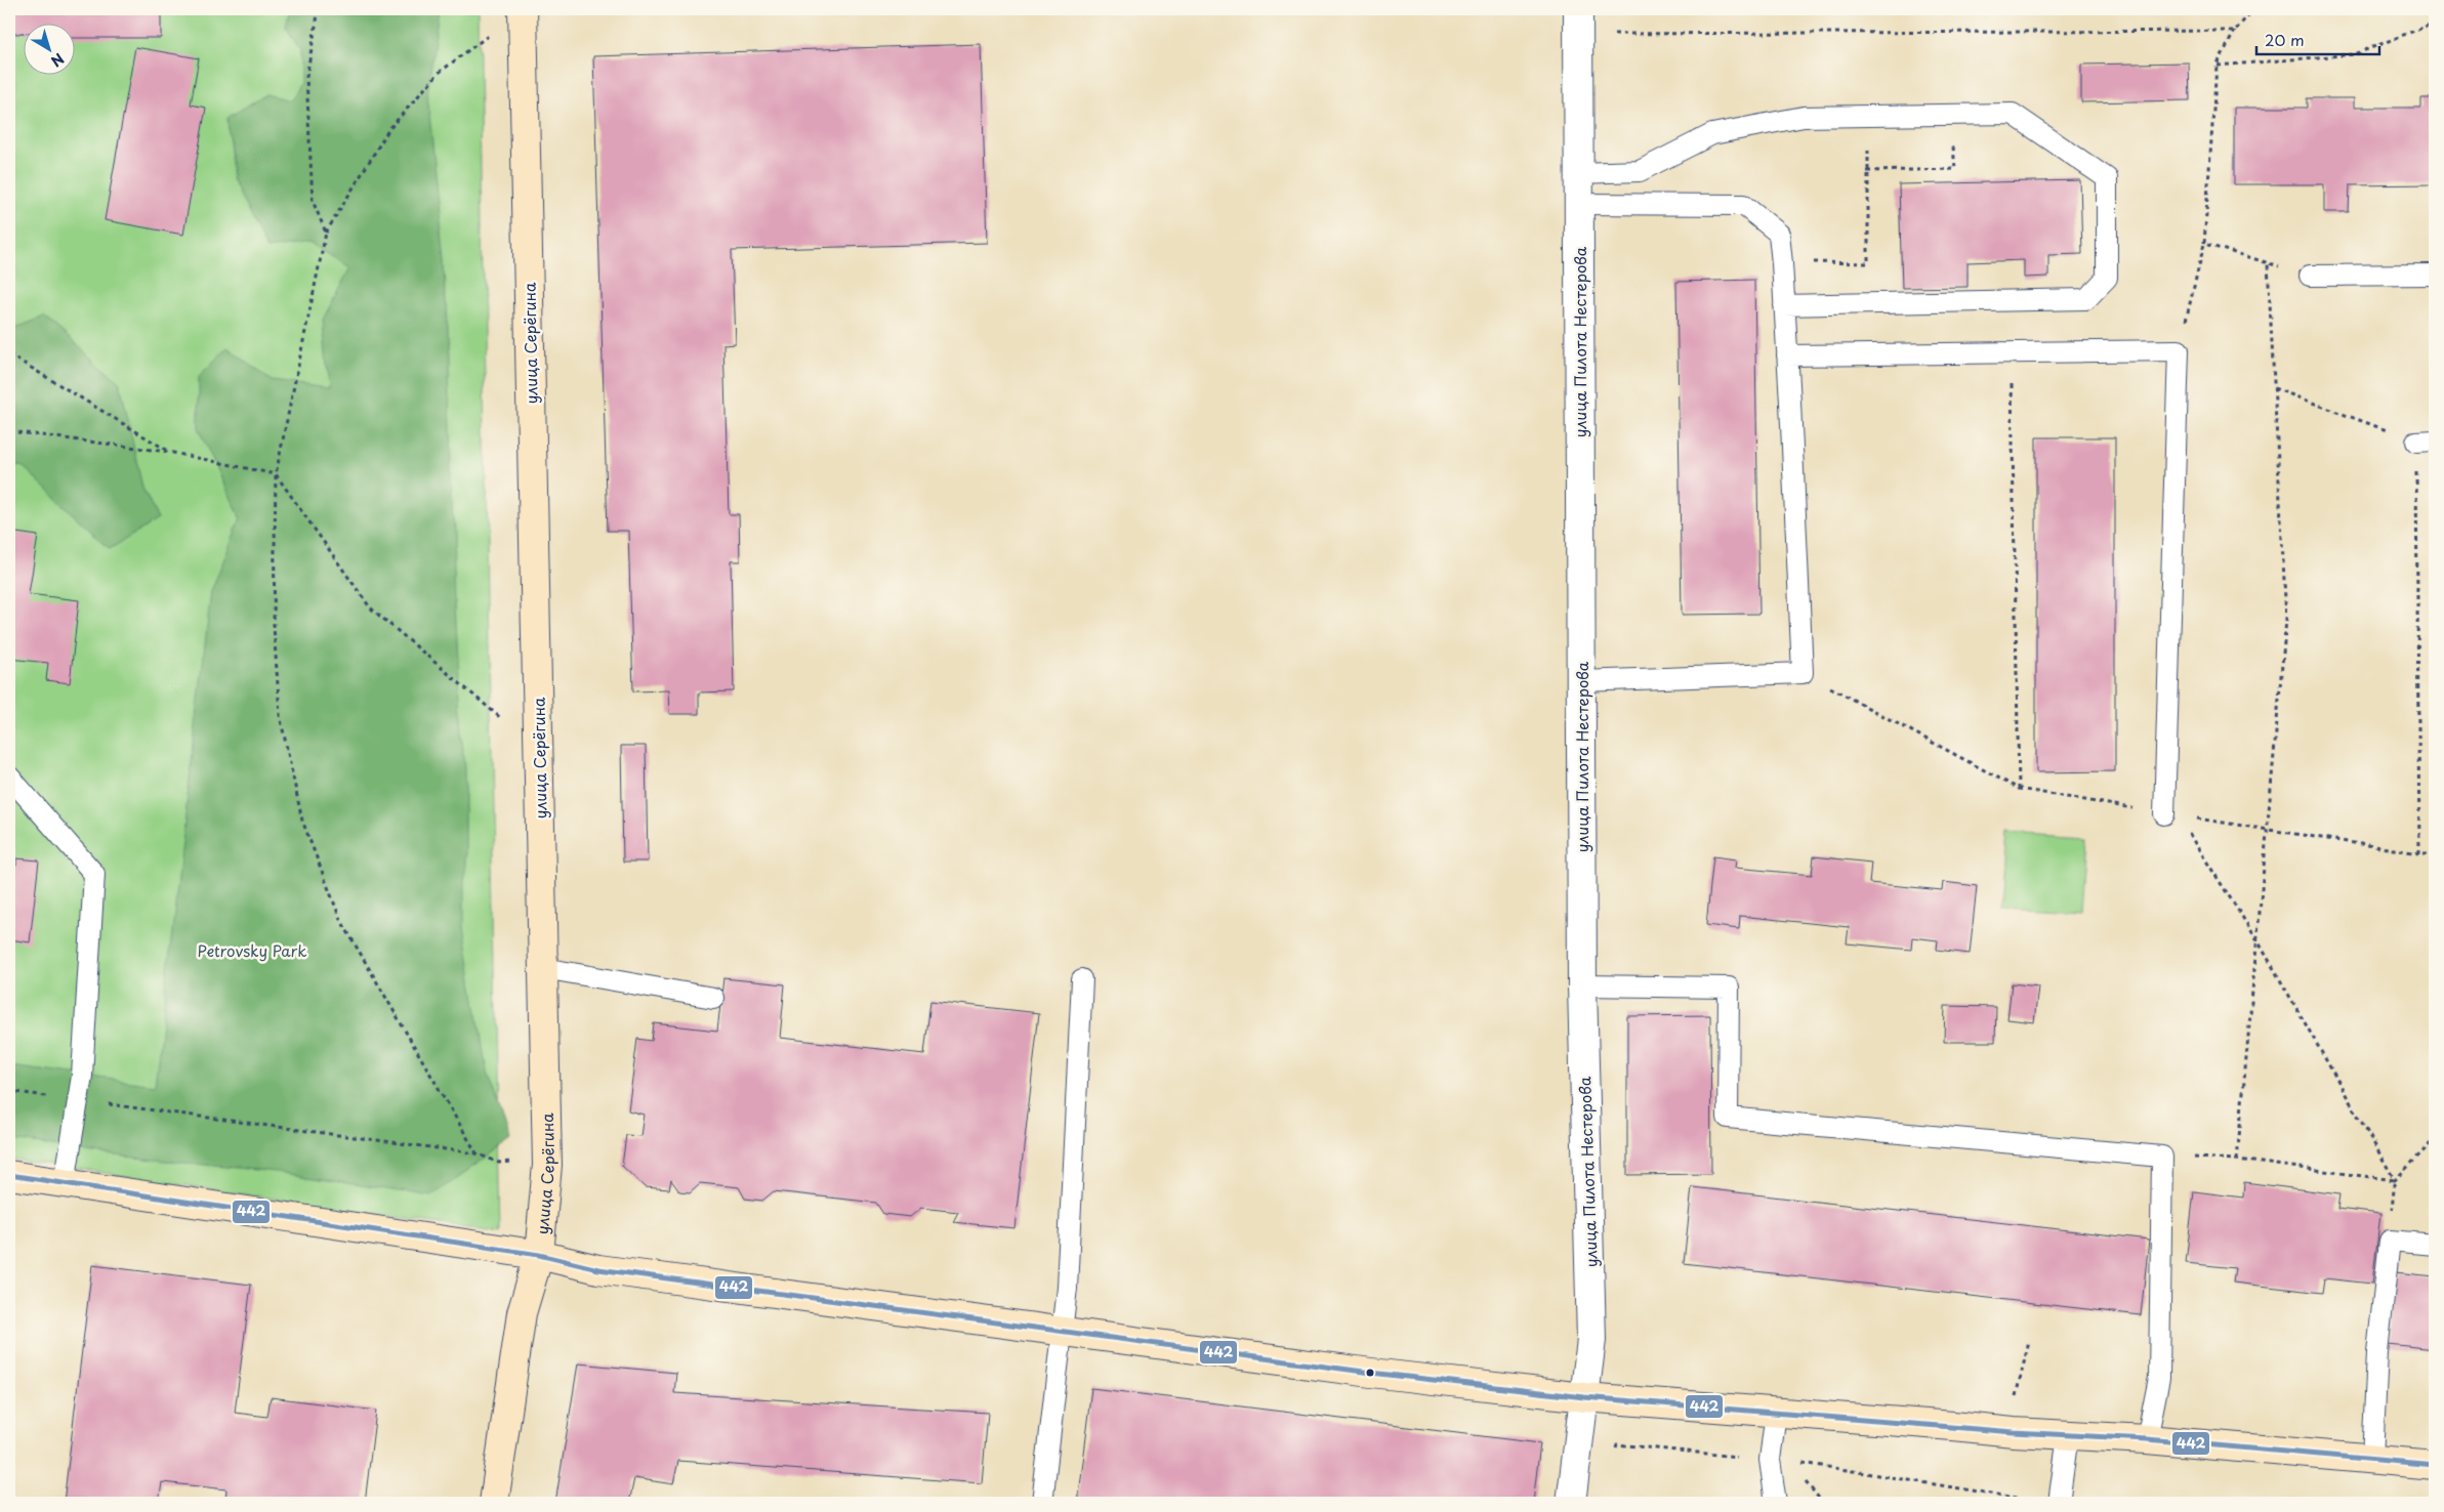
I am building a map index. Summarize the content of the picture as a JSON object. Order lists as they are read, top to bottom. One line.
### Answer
{"streets":{"street":["улица Пилота Нестерова","улица Серёгина"]},"parks":["Petrovsky Park"],"lines":["transit line 442"],"scale_bar":"20 m","north":"bottom right"}
